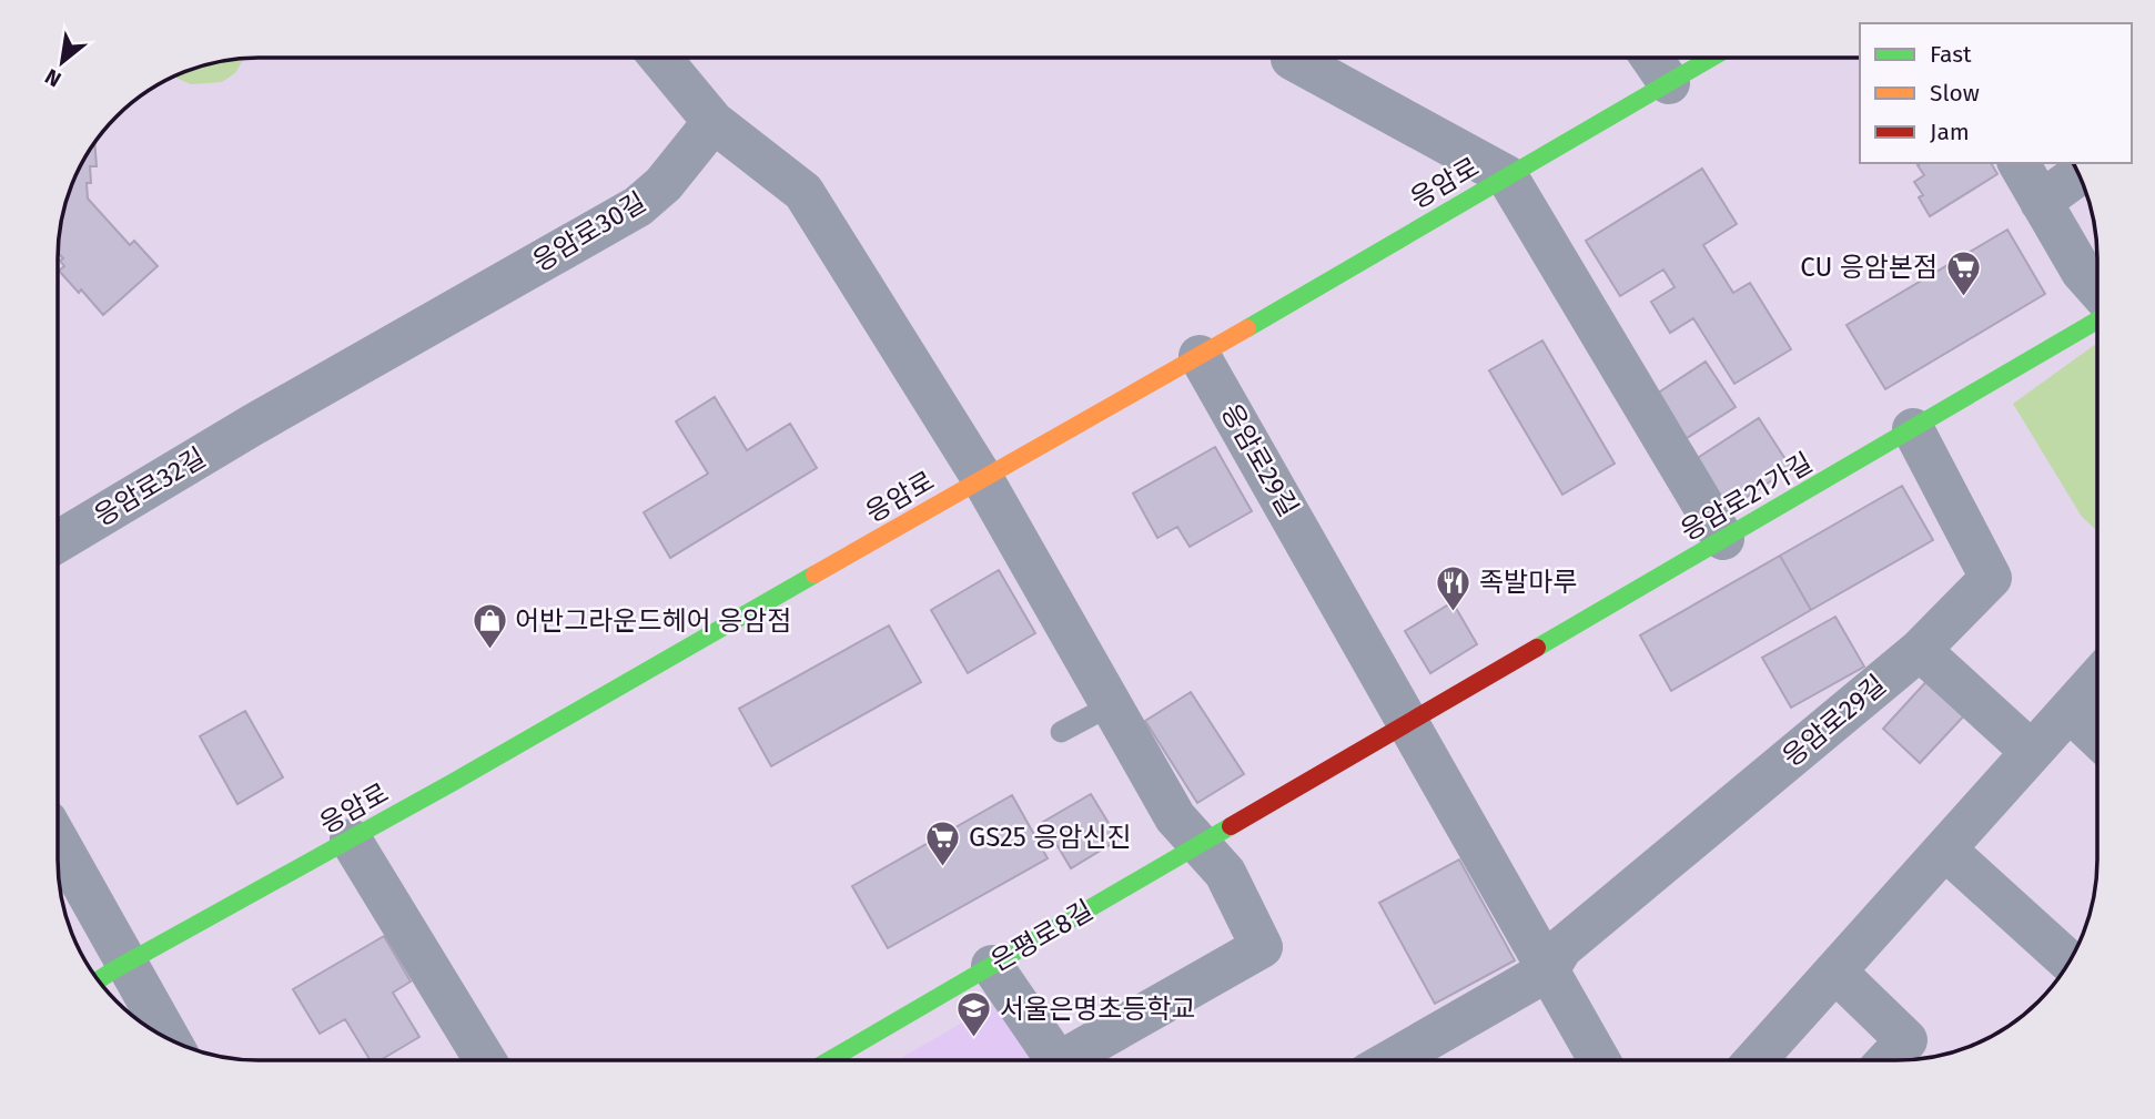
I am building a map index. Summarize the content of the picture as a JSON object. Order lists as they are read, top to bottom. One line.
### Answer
{"streets":{"main road":["응암로","응암로21가길","은평로8길"],"street":["응암로30길","응암로29길","응암로32길"]},"crossings":[["응암로","응암로29길"],["응암로30길","응암로32길"],["응암로29길","응암로21가길"],["응암로29길","은평로8길"],["응암로21가길","은평로8길"]],"places":{"supermarket":["CU 응암본점","GS25 응암신진"],"restaurant":["족발마루"],"shop":["어반그라운드헤어 응암점"],"school or university":["서울은명초등학교"]},"legend":["Fast","Slow","Jam"],"north":"bottom left"}
